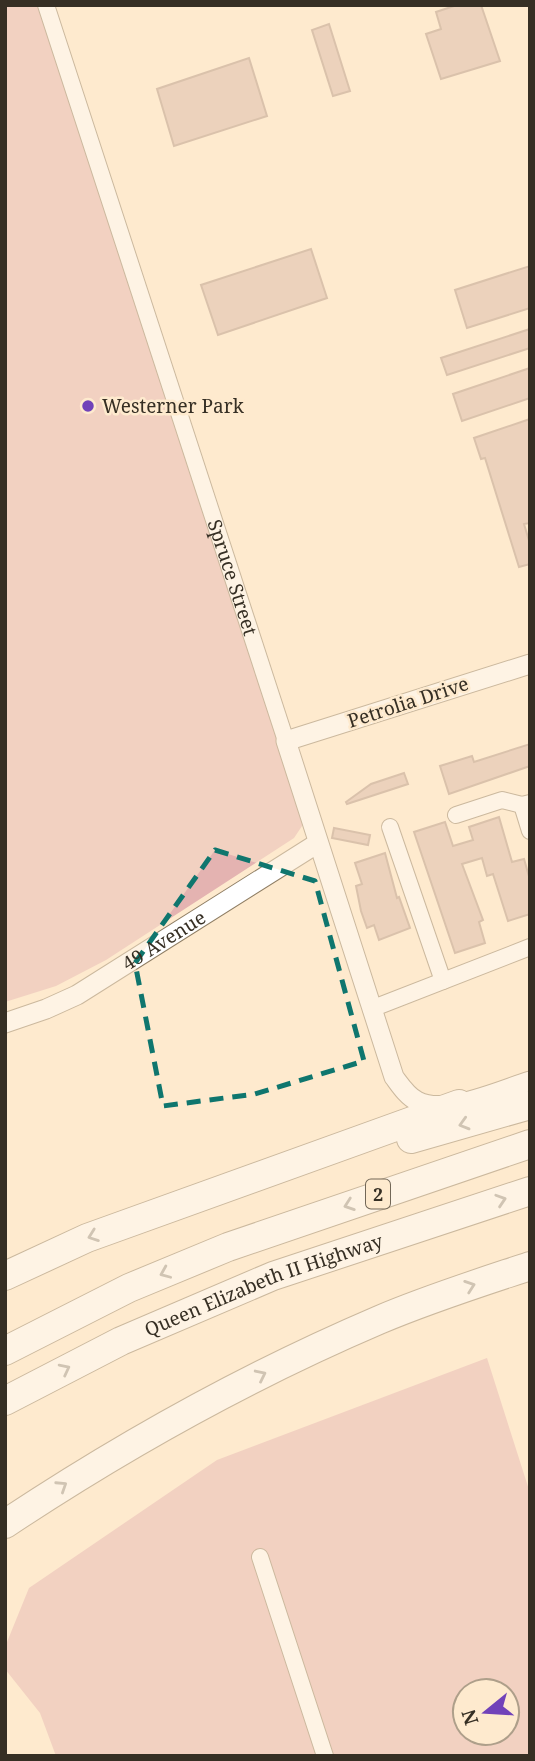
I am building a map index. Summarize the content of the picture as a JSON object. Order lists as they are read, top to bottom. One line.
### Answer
{"streets":{"highway":["2","Queen Elizabeth II Highway"],"street":["Spruce Street","Petrolia Drive","49 Avenue"]},"crossings":[["Spruce Street","Petrolia Drive"],["Spruce Street","49 Avenue"]],"places":["Westerner Park"],"north":"left"}
